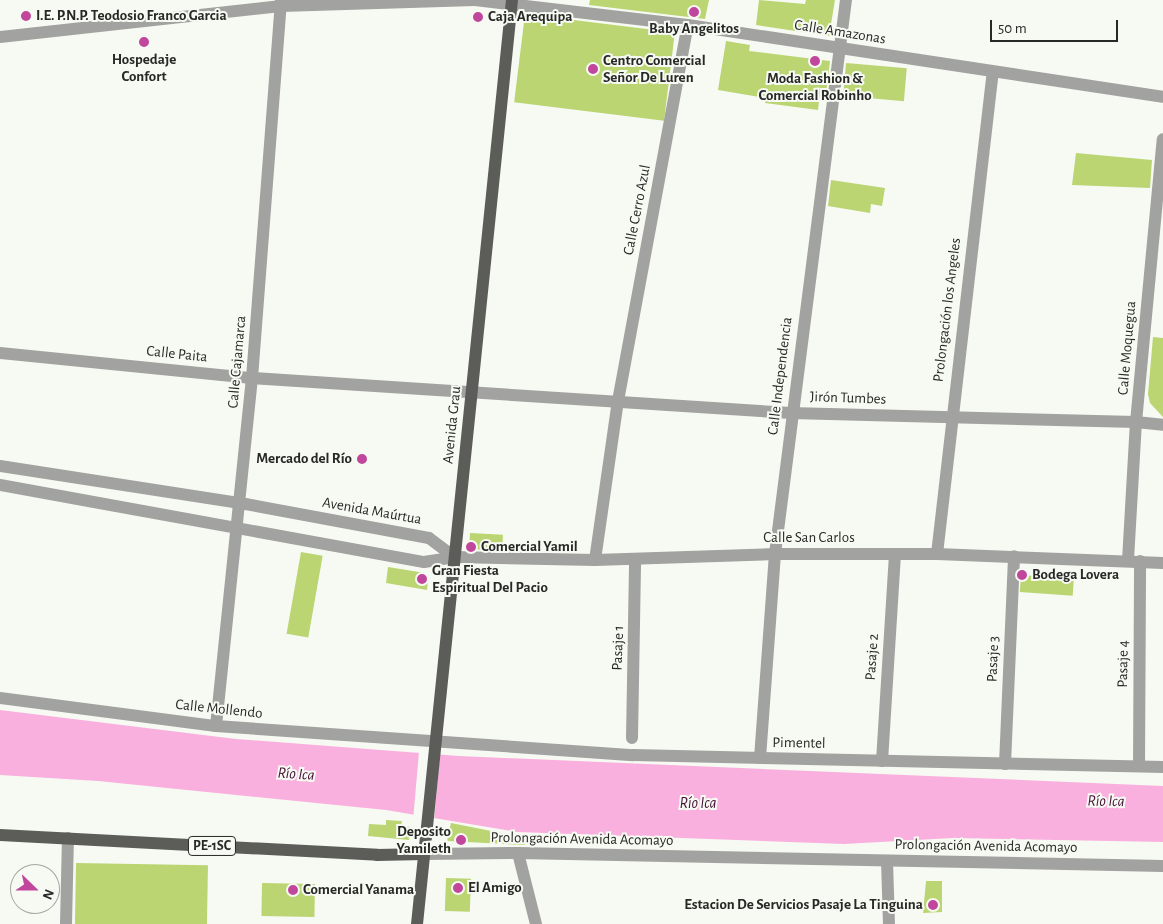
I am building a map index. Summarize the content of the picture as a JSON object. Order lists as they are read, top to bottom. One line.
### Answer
{"streets":{"main road":["Avenida Grau","Prolongación Avenida Acomayo","PE-1SC"],"street":["Calle Amazonas","Calle Cerro Azul","Prolongación los Angeles","Calle Moquegua","Calle Paita","Calle Cajamarca","Calle Independencia","Jirón Tumbes","Avenida Maúrtua","Calle San Carlos","Pasaje 1","Pasaje 2","Pasaje 3","Pasaje 4","Calle Mollendo","Pimentel"]},"crossings":[["Calle Amazonas","Calle Cerro Azul"],["Calle Amazonas","Prolongación los Angeles"],["Calle Amazonas","Calle Cajamarca"],["Calle Amazonas","Calle Independencia"],["Calle Amazonas","Avenida Grau"],["Calle Cerro Azul","Jirón Tumbes"],["Calle Cerro Azul","Calle San Carlos"],["Prolongación los Angeles","Jirón Tumbes"],["Prolongación los Angeles","Calle San Carlos"],["Calle Moquegua","Jirón Tumbes"],["Calle Moquegua","Calle San Carlos"],["Calle Moquegua","Pasaje 4"],["Calle Paita","Calle Cajamarca"],["Calle Paita","Jirón Tumbes"],["Calle Paita","Avenida Grau"],["Calle Cajamarca","Avenida Maúrtua"],["Calle Cajamarca","Calle Mollendo"],["Calle Independencia","Jirón Tumbes"],["Calle Independencia","Calle San Carlos"],["Calle Independencia","Pimentel"],["Jirón Tumbes","Avenida Grau"],["Avenida Grau","Avenida Maúrtua"],["Avenida Grau","Calle San Carlos"],["Avenida Grau","Calle Mollendo"],["Avenida Grau","Pimentel"],["Avenida Grau","Prolongación Avenida Acomayo"],["Avenida Maúrtua","Calle San Carlos"],["Calle San Carlos","Pasaje 1"],["Calle San Carlos","Pasaje 2"],["Calle San Carlos","Pasaje 3"],["Calle San Carlos","Pasaje 4"],["Pasaje 2","Pimentel"],["Pasaje 3","Pimentel"],["Pasaje 4","Pimentel"],["Calle Mollendo","Pimentel"]],"water":["Río Ica"],"places":["Baby Angelitos","I.E. P.N.P. Teodosio Franco Garcia","Caja Arequipa","Hospedaje Confort","Moda Fashion & Comercial Robinho","Centro Comercial Señor De Luren","Mercado del Río","Comercial Yamil","Bodega Lovera","Gran Fiesta Espiritual Del Pacio","Deposito Yamileth","El Amigo","Comercial Yanama","Estacion De Servicios Pasaje La Tinguina"],"scale_bar":"50 m","north":"right"}
